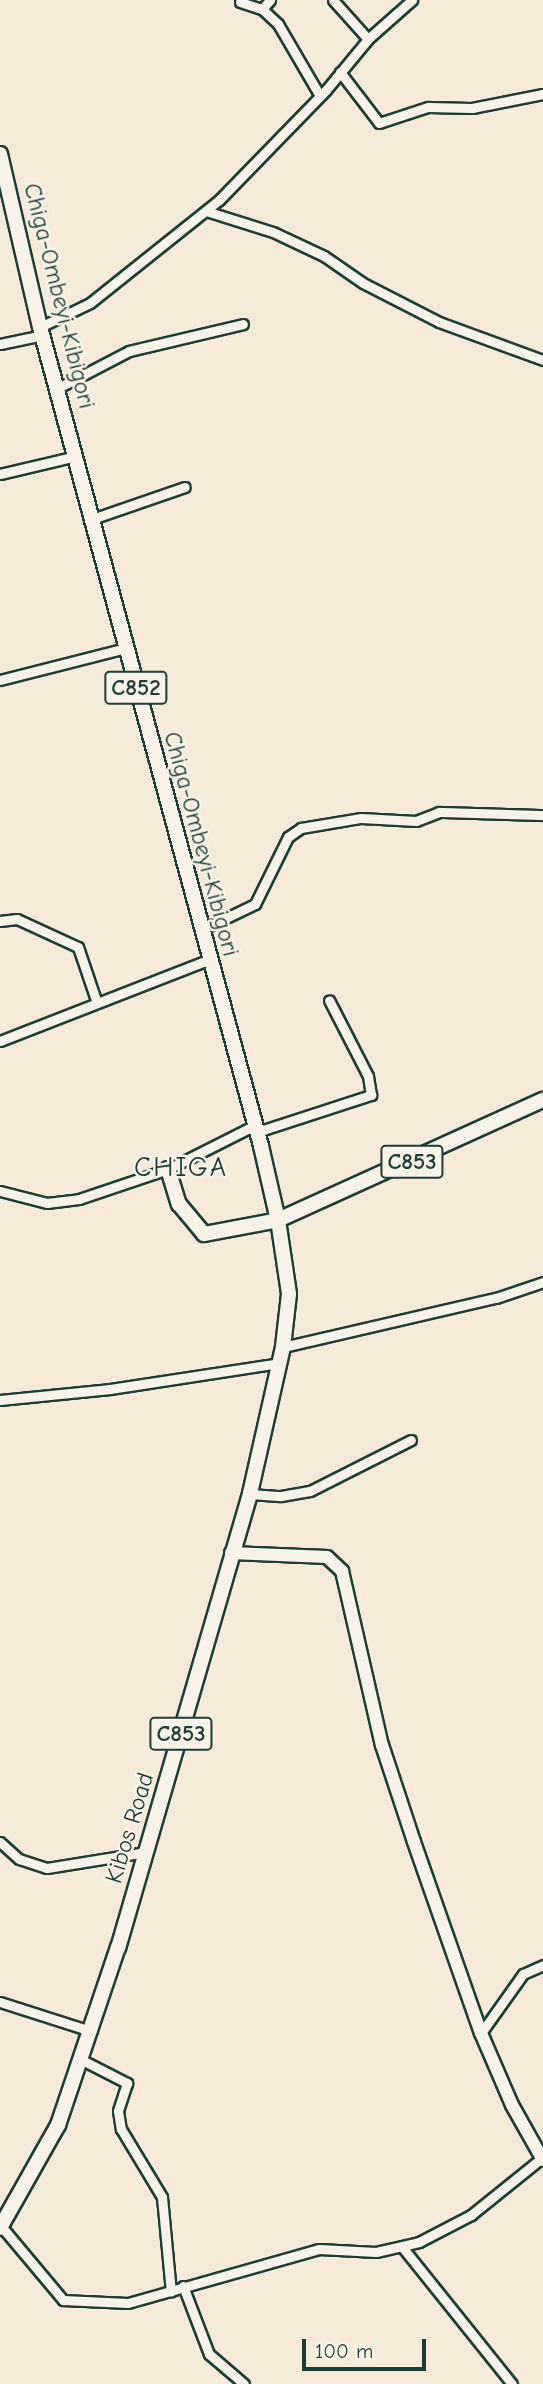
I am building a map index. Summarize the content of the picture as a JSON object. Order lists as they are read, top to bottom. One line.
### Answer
{"streets":{"main road":["Chiga-Ombeyi-Kibigori","C852","C853","Kibos Road"]},"crossings":[["Chiga-Ombeyi-Kibigori","C853"],["Chiga-Ombeyi-Kibigori","Kibos Road"],["C853","Kibos Road"]],"districts":["CHIGA"],"scale_bar":"100 m"}
